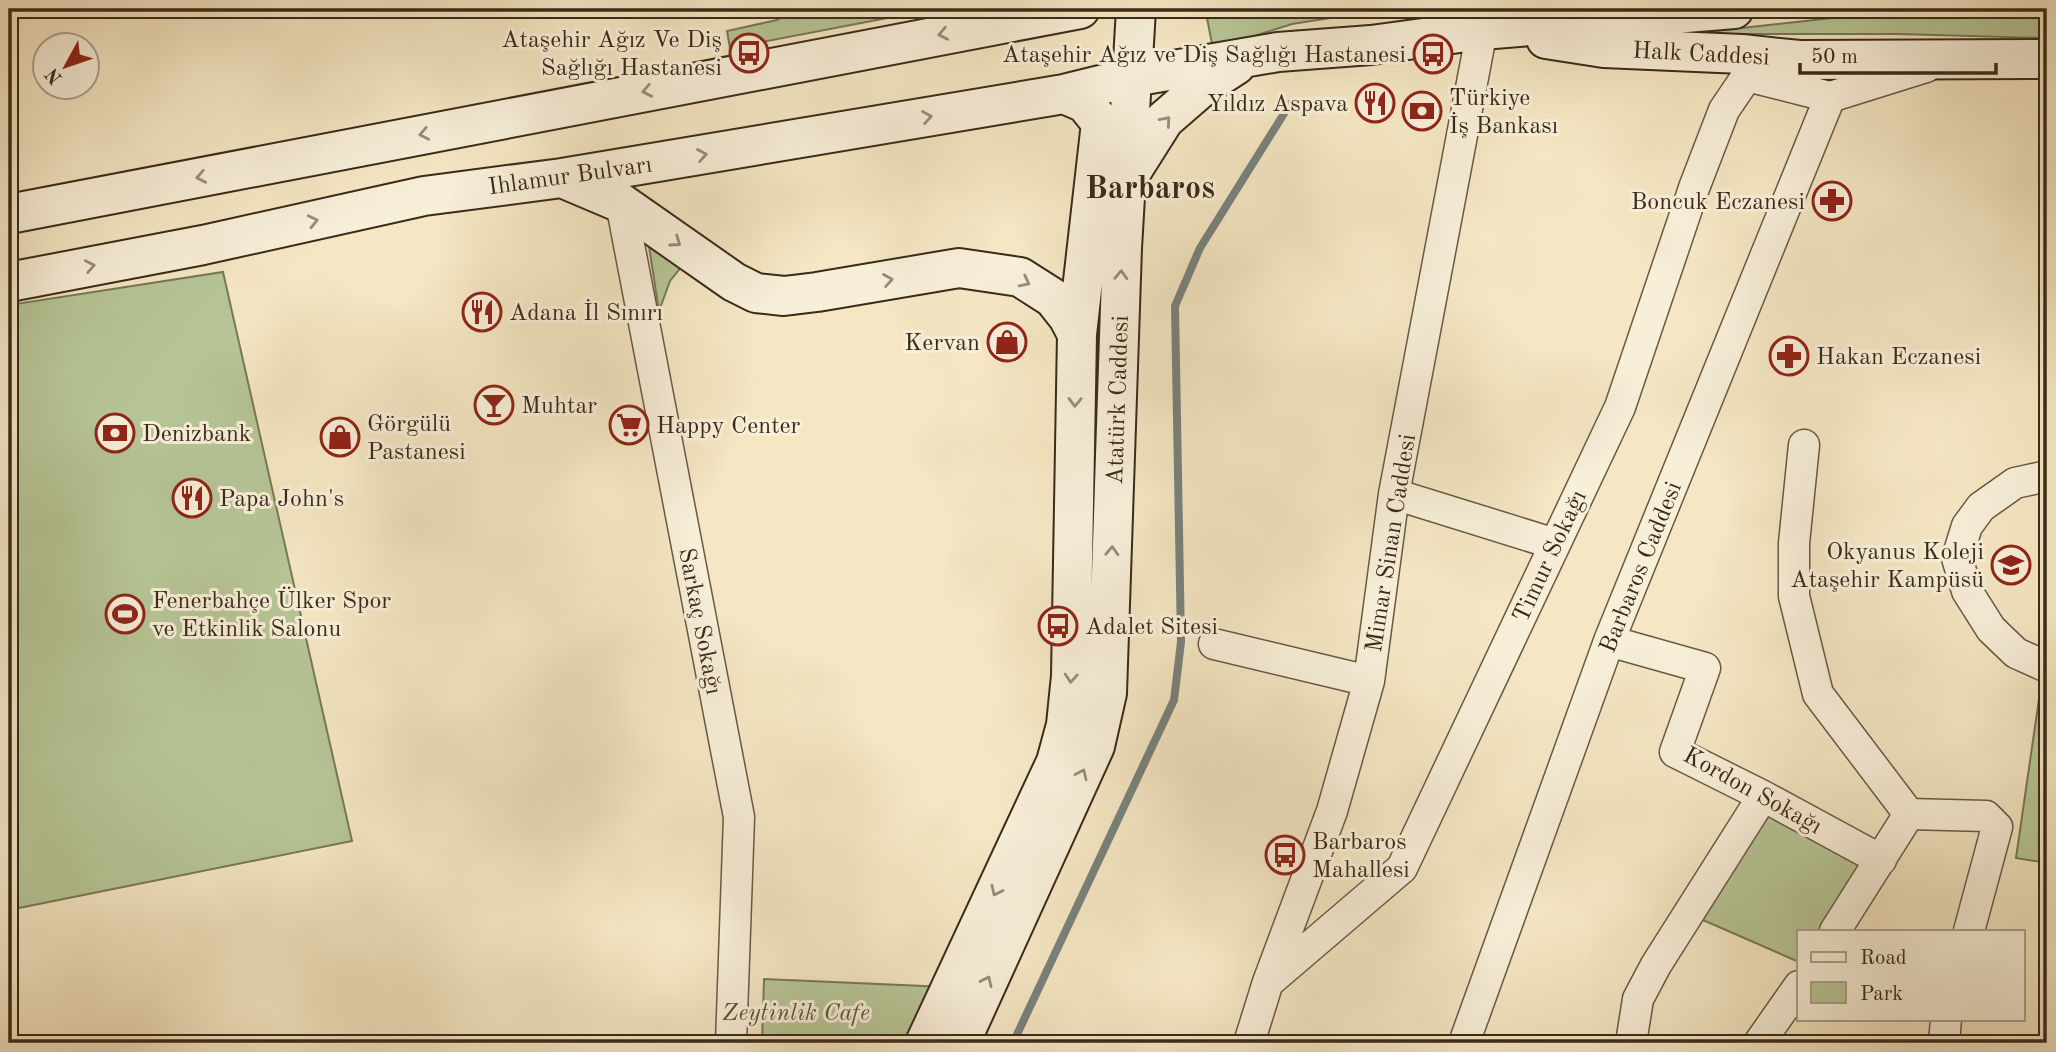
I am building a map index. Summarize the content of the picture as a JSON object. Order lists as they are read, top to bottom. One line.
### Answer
{"streets":{"main road":["Halk Caddesi","Ihlamur Bulvarı","Atatürk Caddesi"],"street":["Mimar Sinan Caddesi","Timur Sokağı","Barbaros Caddesi","Sarkaç Sokağı","Kordon Sokağı"]},"crossings":[["Halk Caddesi","Mimar Sinan Caddesi"],["Halk Caddesi","Timur Sokağı"],["Ihlamur Bulvarı","Atatürk Caddesi"],["Mimar Sinan Caddesi","Timur Sokağı"],["Barbaros Caddesi","Kordon Sokağı"]],"districts":["Barbaros"],"parks":["Zeytinlik Cafe"],"places":{"bus stop":["Ataşehir Ağız Ve Diş Sağlığı Hastanesi","Ataşehir Ağız ve Diş Sağlığı Hastanesi","Adalet Sitesi","Barbaros Mahallesi"],"restaurant":["Yıldız Aspava","Adana İl Sınırı","Papa John's"],"bank":["Türkiye İş Bankası","Denizbank"],"pharmacy":["Boncuk Eczanesi","Hakan Eczanesi"],"shop":["Kervan","Görgülü Pastanesi"],"bar":["Muhtar"],"supermarket":["Happy Center"],"school or university":["Okyanus Koleji Ataşehir Kampüsü"],"sports":["Fenerbahçe Ülker Spor ve Etkinlik Salonu"]},"legend":["Road","Park"],"scale_bar":"50 m","north":"bottom left"}
